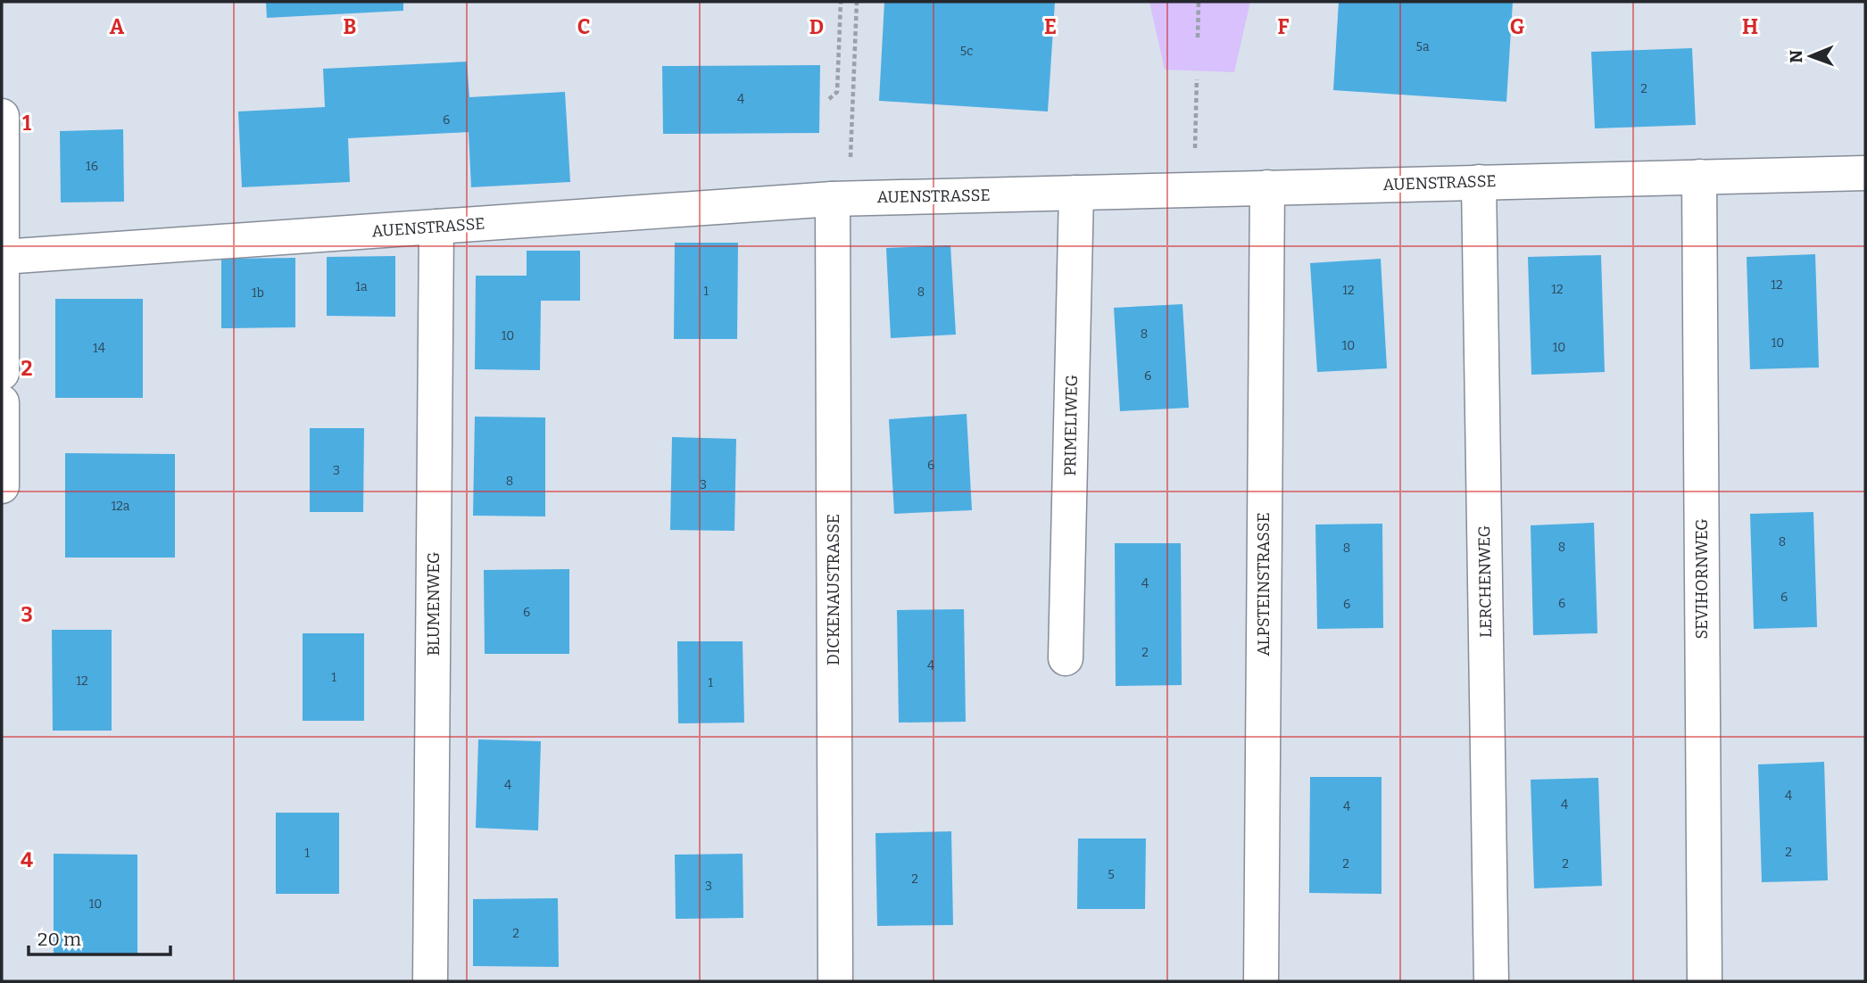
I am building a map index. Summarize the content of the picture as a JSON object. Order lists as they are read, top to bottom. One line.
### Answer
{"streets":{"street":["AUENSTRASSE","PRIMELIWEG","SEVIHORNWEG","LERCHENWEG","ALPSTEINSTRASSE","DICKENAUSTRASSE","BLUMENWEG"]},"crossings":[["AUENSTRASSE","PRIMELIWEG"],["AUENSTRASSE","SEVIHORNWEG"],["AUENSTRASSE","LERCHENWEG"],["AUENSTRASSE","ALPSTEINSTRASSE"],["AUENSTRASSE","DICKENAUSTRASSE"],["AUENSTRASSE","BLUMENWEG"]],"house_numbers":["5a","5c","2","4","6","16","12","1a","12","12","1","8","1b","8","10","10","10","10","14","6","6","3","8","3","12a","8","8","8","4","6","6","6","6","2","4","1","12","1","4","4","4","4","2","1","2","2","5","2","3","10","2"],"scale_bar":"20 m","north":"left","grid":{"columns":["A","B","C","D","E","F","G","H"],"rows":["1","2","3","4"]}}
